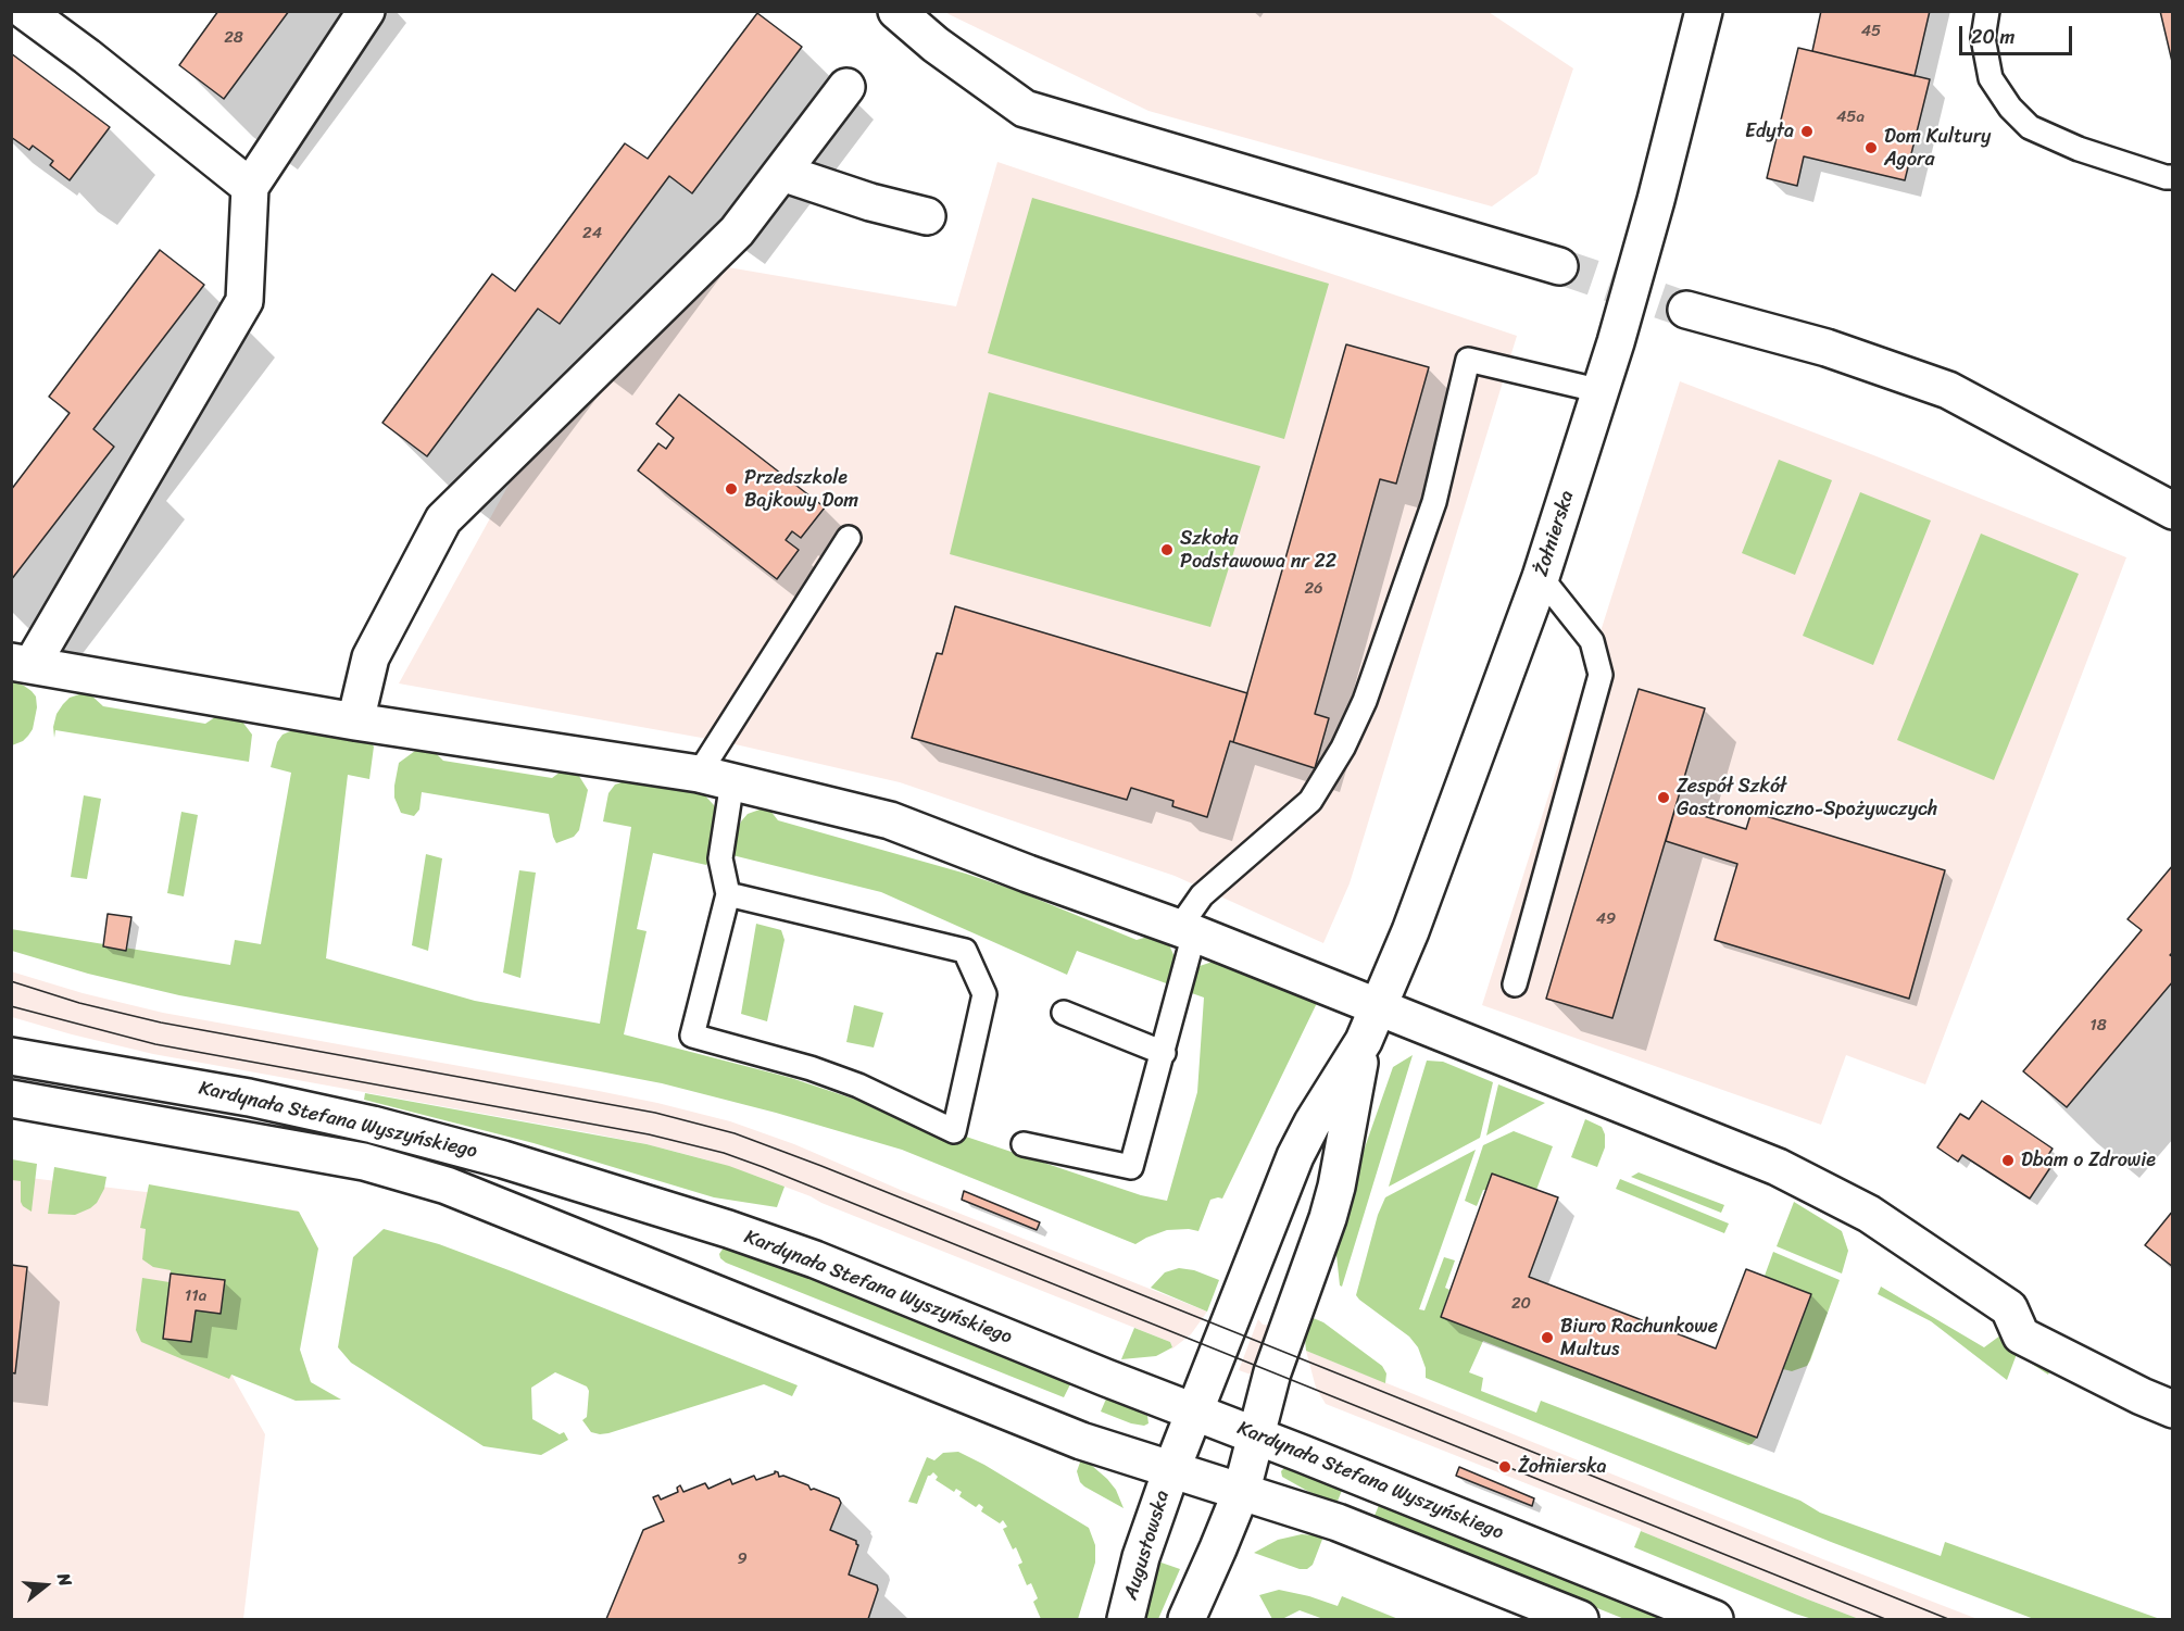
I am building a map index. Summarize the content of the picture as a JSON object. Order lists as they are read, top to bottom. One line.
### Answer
{"streets":{"street":["Żołnierska","Kardynała Stefana Wyszyńskiego","Augustowska"]},"crossings":[["Żołnierska","Kardynała Stefana Wyszyńskiego"],["Żołnierska","Augustowska"],["Kardynała Stefana Wyszyńskiego","Augustowska"]],"places":["Edyta","Dom Kultury Agora","Przedszkole Bajkowy Dom","Szkoła Podstawowa nr 22","Zespół Szkół Gastronomiczno-Spożywczych","Dbam o Zdrowie","Biuro Rachunkowe Multus","Żołnierska"],"house_numbers":["45","28","45a","24","26","49","18","11a","20","9"],"scale_bar":"20 m","north":"right"}
